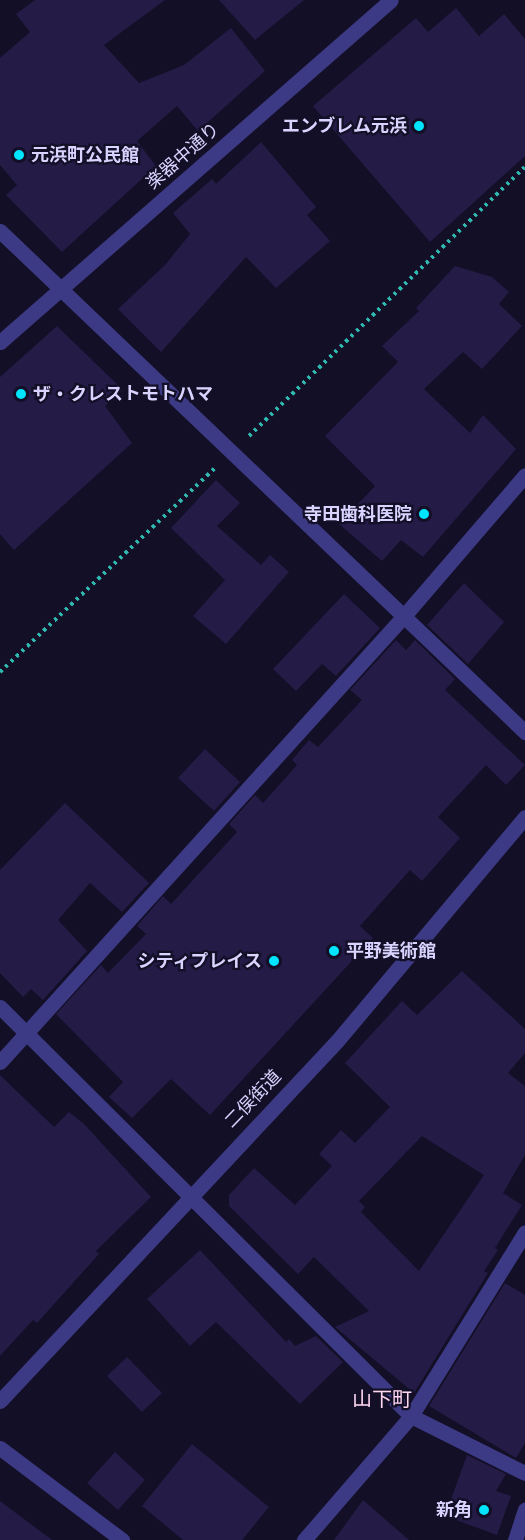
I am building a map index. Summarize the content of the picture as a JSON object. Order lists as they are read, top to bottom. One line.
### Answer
{"streets":{"street":["楽器中通り","二俣街道"]},"districts":["山下町"],"places":["エンブレム元浜","元浜町公民館","ザ・クレストモトハマ","寺田歯科医院","平野美術館","シティプレイス","新角"]}
